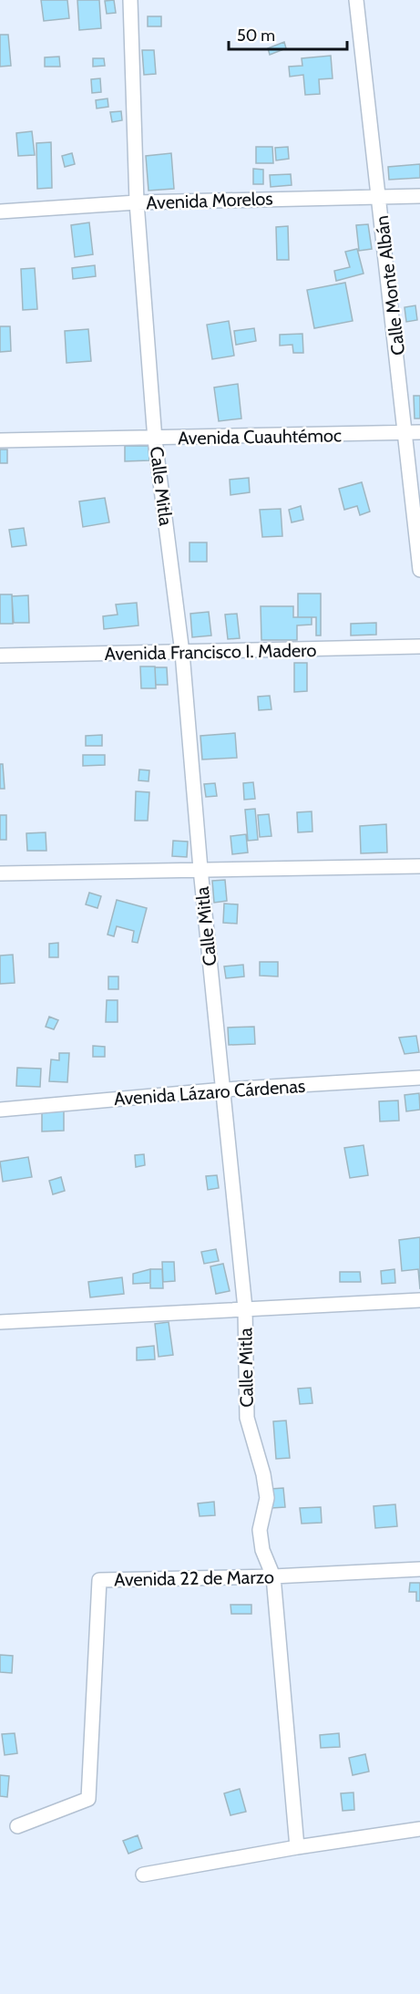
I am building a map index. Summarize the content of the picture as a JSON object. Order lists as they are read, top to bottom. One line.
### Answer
{"streets":{"street":["Avenida Morelos","Calle Monte Albán","Avenida Cuauhtémoc","Calle Mitla","Avenida Francisco I. Madero","Avenida Lázaro Cárdenas","Avenida 22 de Marzo"]},"crossings":[["Avenida Morelos","Calle Monte Albán"],["Avenida Morelos","Calle Mitla"],["Calle Monte Albán","Avenida Cuauhtémoc"],["Avenida Cuauhtémoc","Calle Mitla"],["Calle Mitla","Avenida Francisco I. Madero"],["Calle Mitla","Avenida Lázaro Cárdenas"],["Calle Mitla","Avenida 22 de Marzo"]],"scale_bar":"50 m"}
